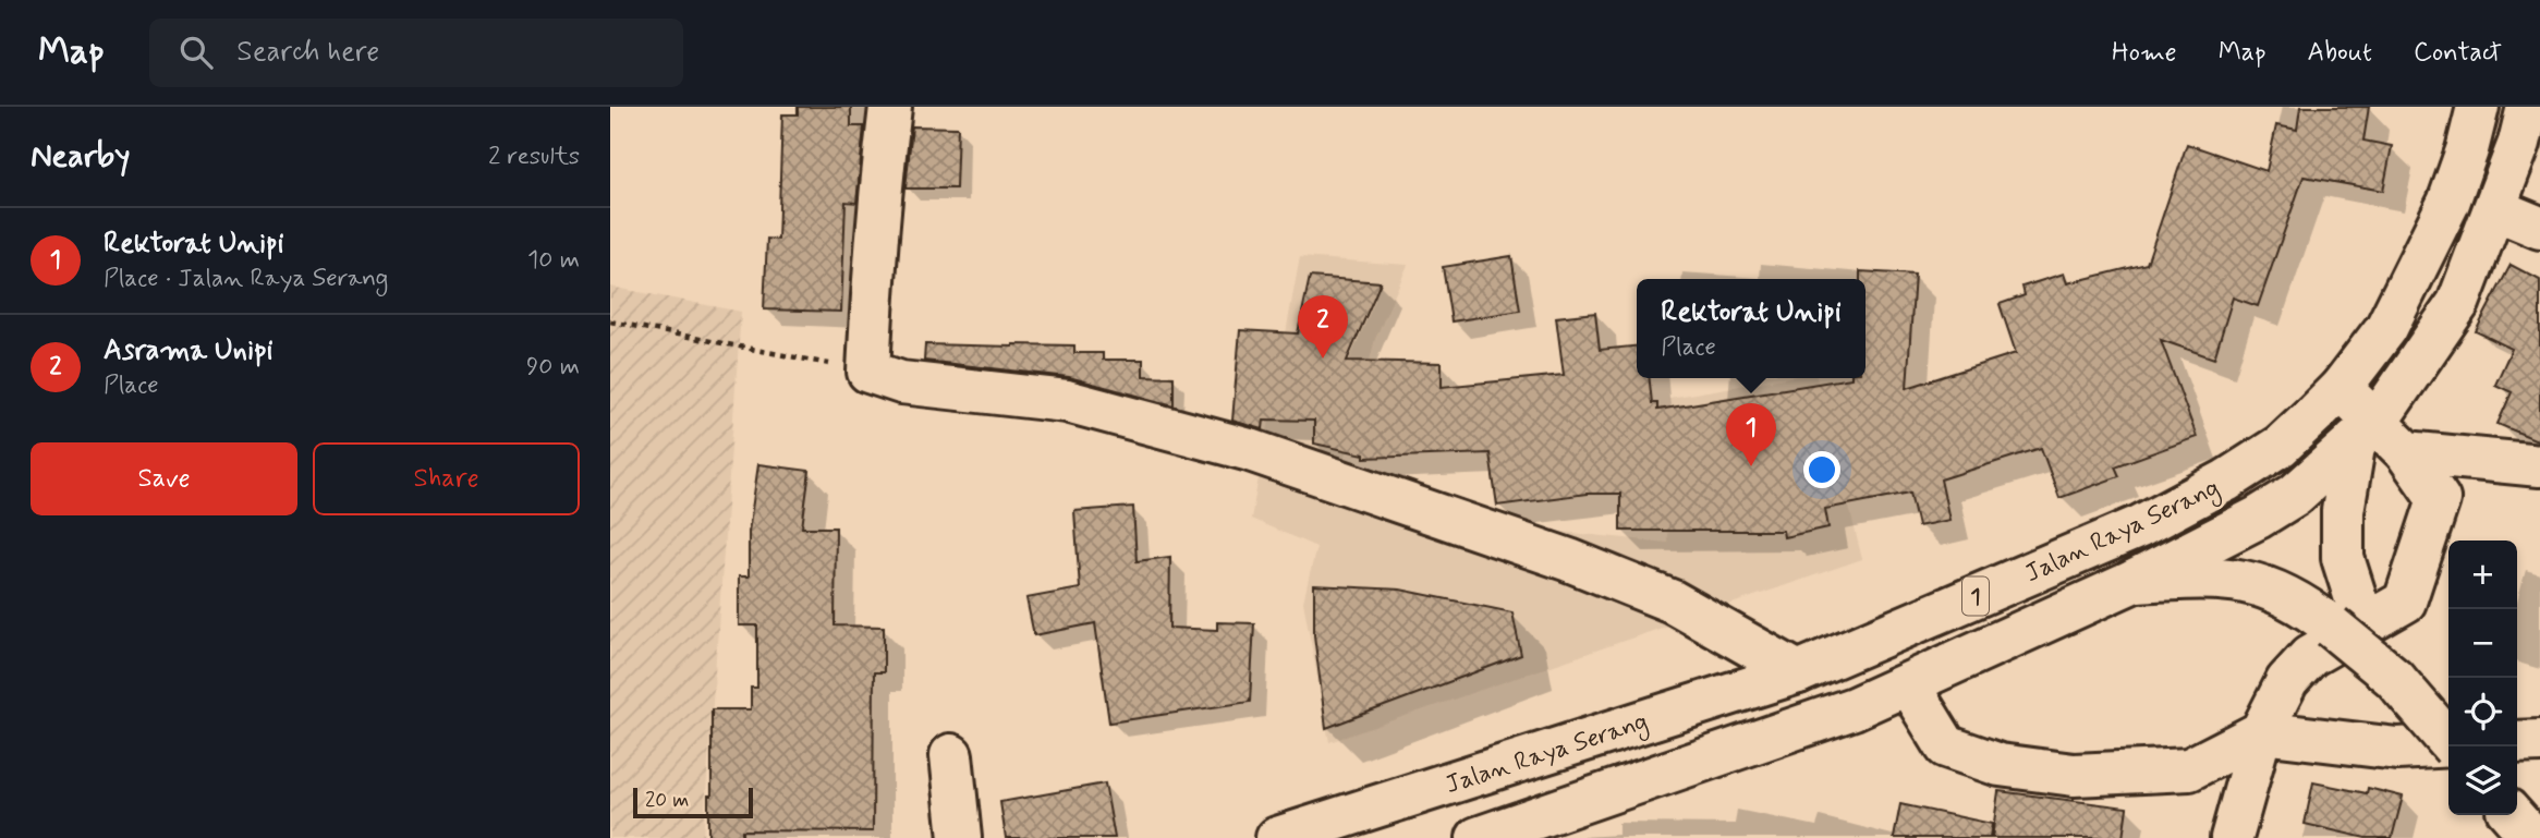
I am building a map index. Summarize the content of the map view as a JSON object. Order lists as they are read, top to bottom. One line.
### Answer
{"streets":{"main road":["Jalan Raya Serang","1"]},"scale_bar":"20 m","page":{"header":"Map","search":"Search here","nav":["Home","Map","About","Contact"],"heading":["Nearby","2 results"],"list":[{"mark":"1","name":"Rektorat Unipi","note":"Place · Jalan Raya Serang","value":"10 m"},{"mark":"2","name":"Asrama Unipi","note":"Place","value":"90 m"}],"popup":["Rektorat Unipi","Place"],"pins":["2","1"],"buttons":["Save","Share"],"map_buttons":["+","−"],"scale":"20 m"}}
